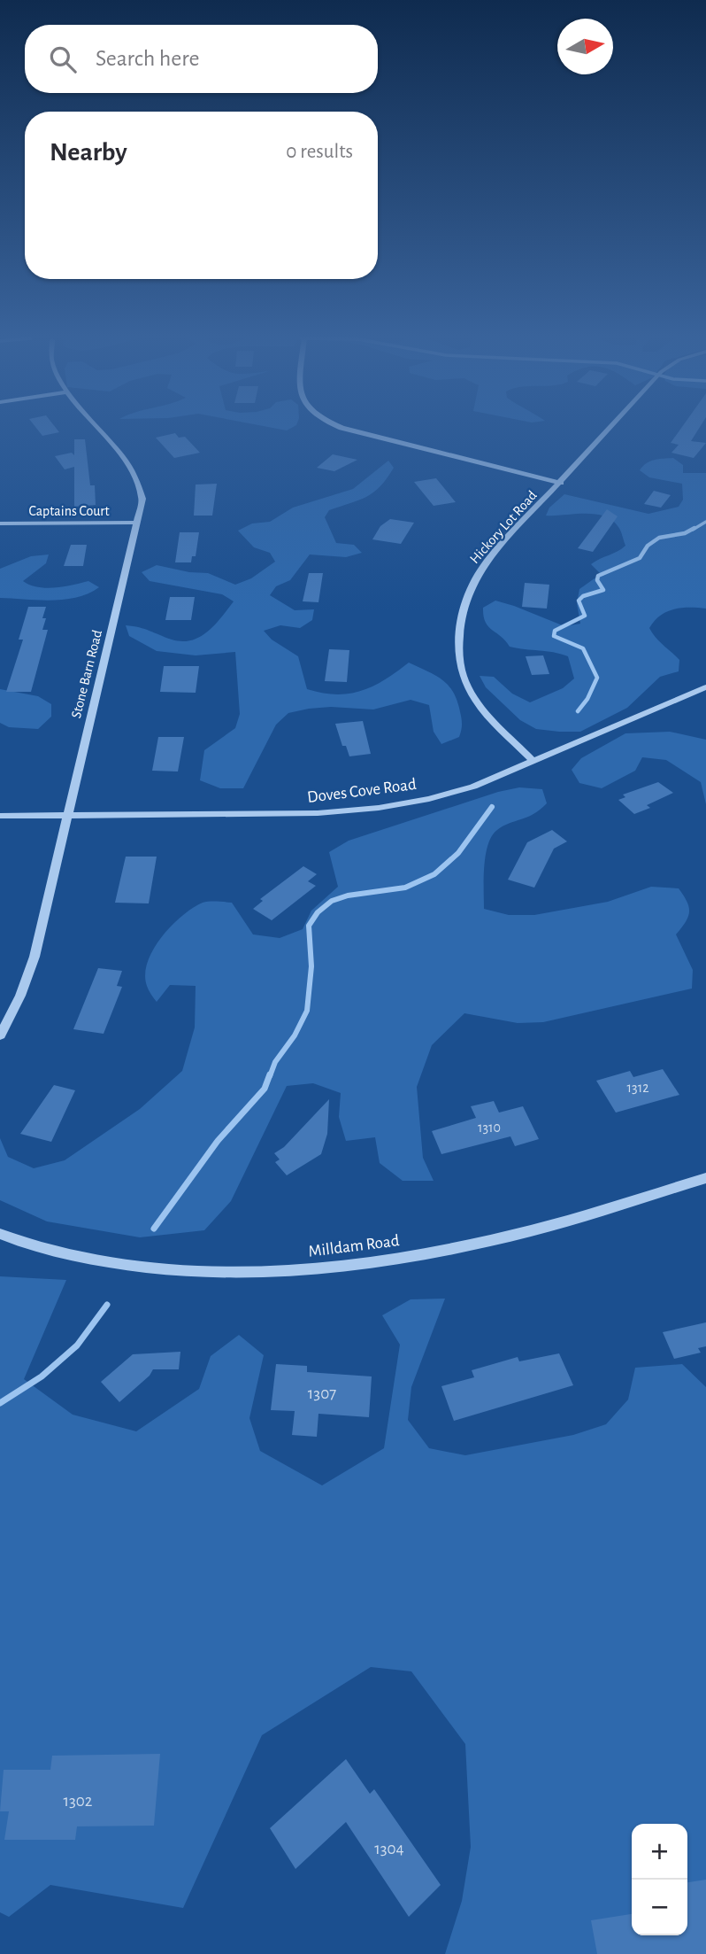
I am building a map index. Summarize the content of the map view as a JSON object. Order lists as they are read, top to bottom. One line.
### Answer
{"streets":{"street":["Captains Court","Hickory Lot Road","Stone Barn Road","Doves Cove Road","Milldam Road"]},"crossings":[["Captains Court","Stone Barn Road"],["Hickory Lot Road","Doves Cove Road"],["Stone Barn Road","Doves Cove Road"]],"house_numbers":["1312","1310","1307","1302","1304"],"north":"right","page":{"search":"Search here","heading":["Nearby","0 results"],"map_buttons":["+","−"]}}
